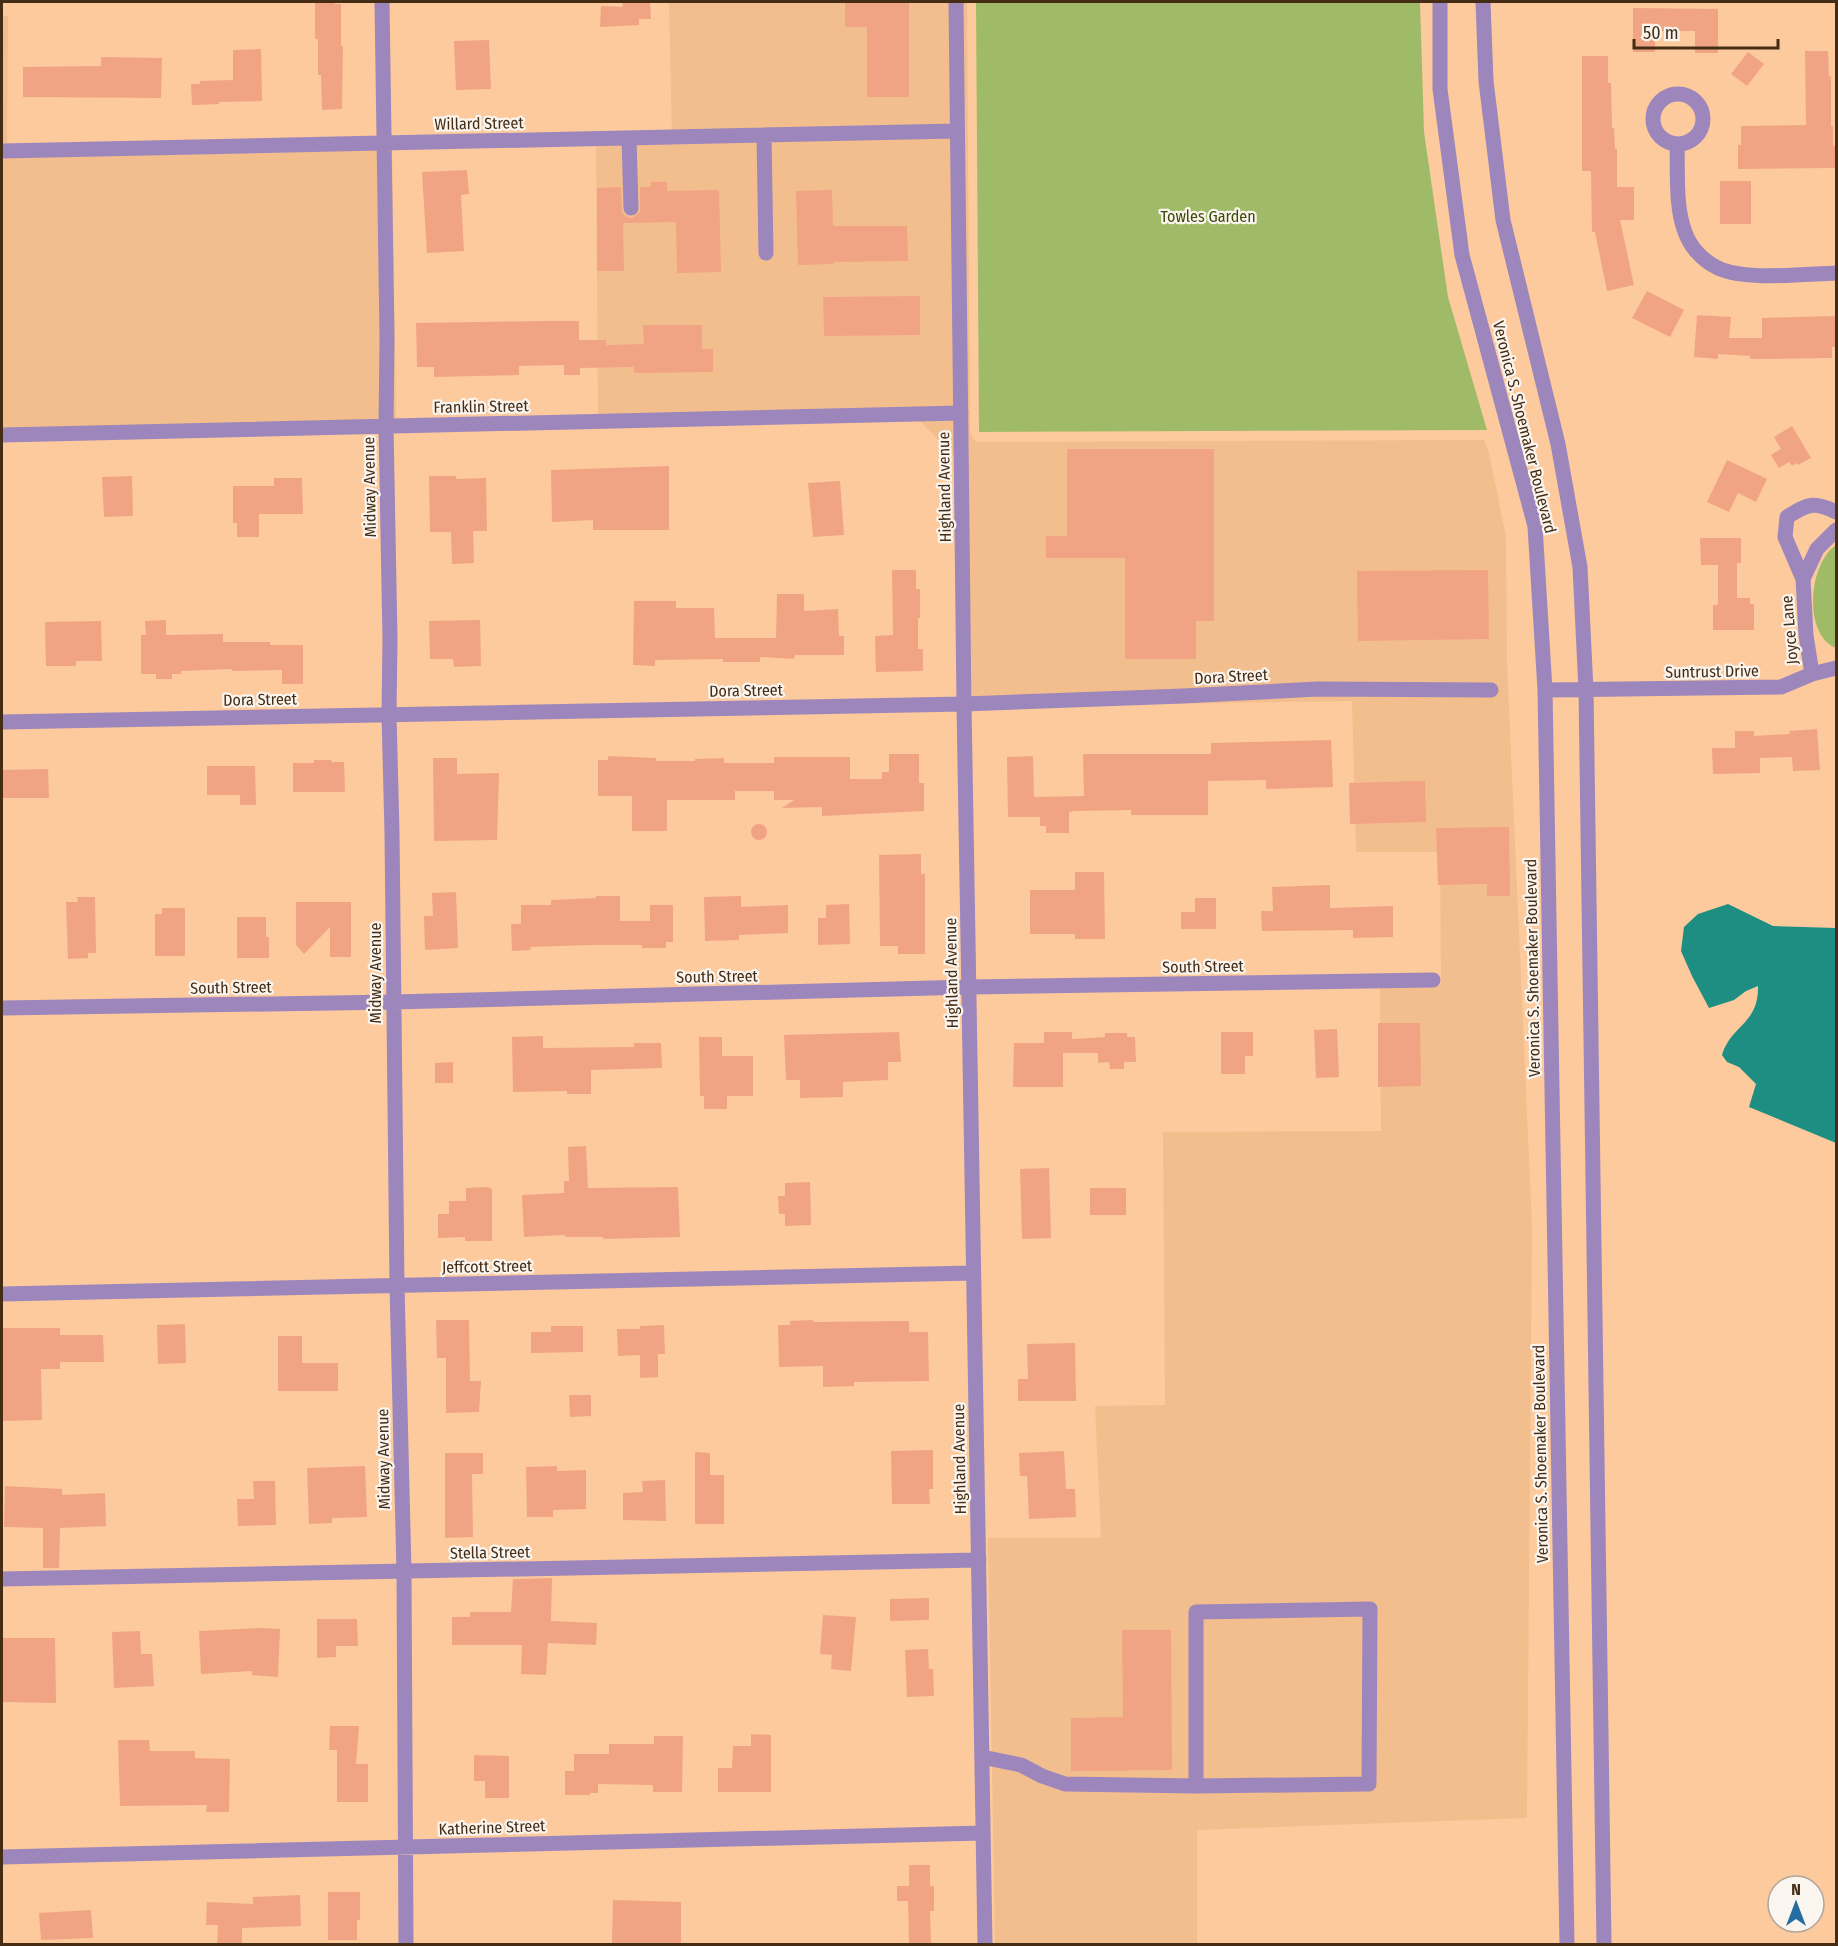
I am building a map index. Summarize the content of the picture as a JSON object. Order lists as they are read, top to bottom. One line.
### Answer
{"streets":{"street":["Willard Street","Franklin Street","Veronica S. Shoemaker Boulevard","Midway Avenue","Highland Avenue","Joyce Lane","Suntrust Drive","Dora Street","South Street","Jeffcott Street","Stella Street","Katherine Street"]},"crossings":[["Willard Street","Midway Avenue"],["Willard Street","Highland Avenue"],["Franklin Street","Midway Avenue"],["Franklin Street","Highland Avenue"],["Veronica S. Shoemaker Boulevard","Suntrust Drive"],["Midway Avenue","Dora Street"],["Midway Avenue","South Street"],["Midway Avenue","Jeffcott Street"],["Midway Avenue","Stella Street"],["Midway Avenue","Katherine Street"],["Highland Avenue","Dora Street"],["Highland Avenue","South Street"],["Highland Avenue","Jeffcott Street"],["Highland Avenue","Stella Street"],["Highland Avenue","Katherine Street"],["Joyce Lane","Suntrust Drive"]],"parks":["Towles Garden"],"scale_bar":"50 m","north":"top"}
